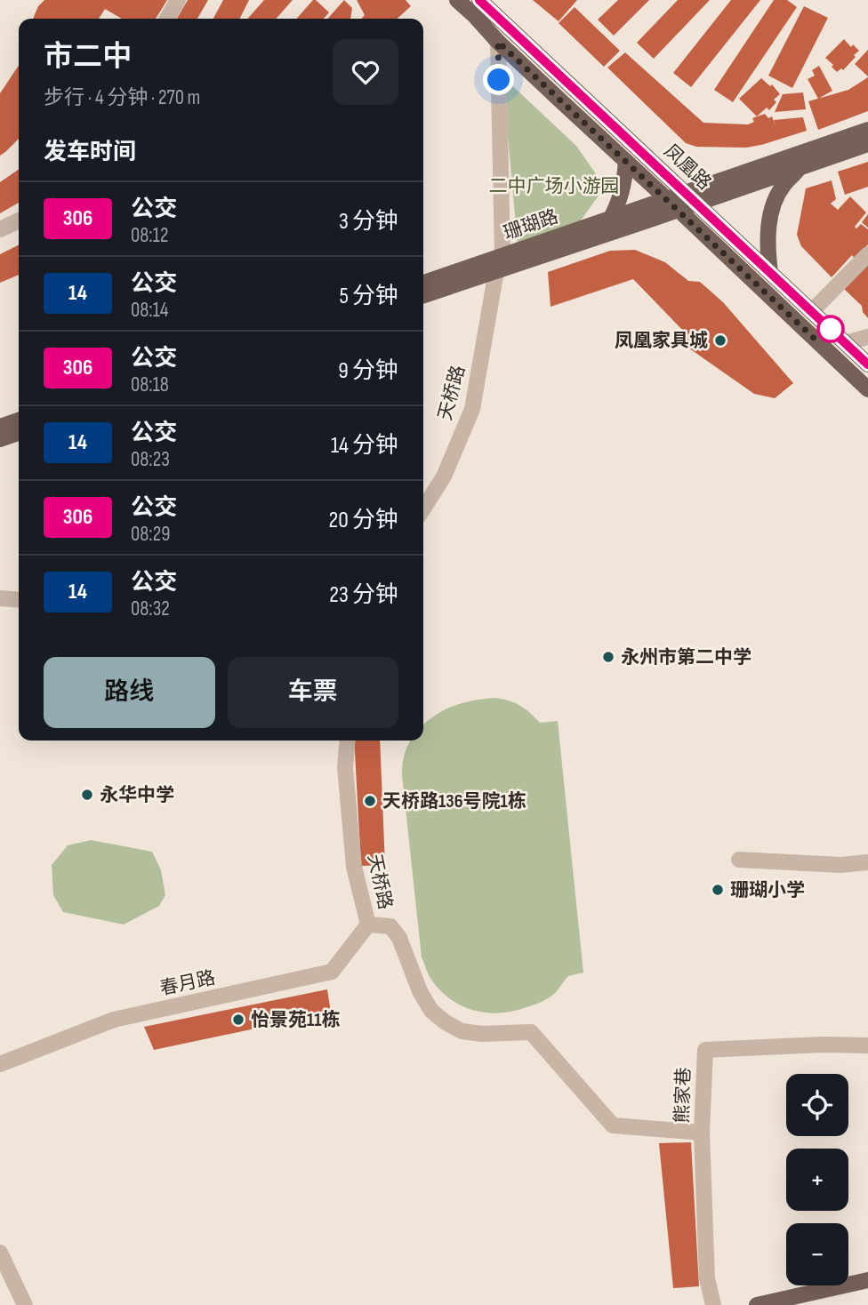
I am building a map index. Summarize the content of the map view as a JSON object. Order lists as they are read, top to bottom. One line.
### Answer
{"streets":{"main road":["凤凰路","珊瑚路"],"street":["天桥路","春月路","熊家巷"]},"crossings":[["凤凰路","珊瑚路"],["凤凰路","天桥路"],["珊瑚路","天桥路"],["天桥路","春月路"]],"parks":["二中广场小游园"],"places":["凤凰家具城","永州市第二中学","永华中学","天桥路136号院1栋","珊瑚小学","怡景苑11栋"],"lines":["bus line 306"],"page":{"heading":[["市二中","步行 · 4 分钟 · 270 m"],"发车时间"],"list":[{"mark":"306","name":"公交","note":"08:12","value":"3 分钟"},{"mark":"14","name":"公交","note":"08:14","value":"5 分钟"},{"mark":"306","name":"公交","note":"08:18","value":"9 分钟"},{"mark":"14","name":"公交","note":"08:23","value":"14 分钟"},{"mark":"306","name":"公交","note":"08:29","value":"20 分钟"},{"mark":"14","name":"公交","note":"08:32","value":"23 分钟"}],"buttons":["路线","车票"],"map_buttons":["+","−"]}}
